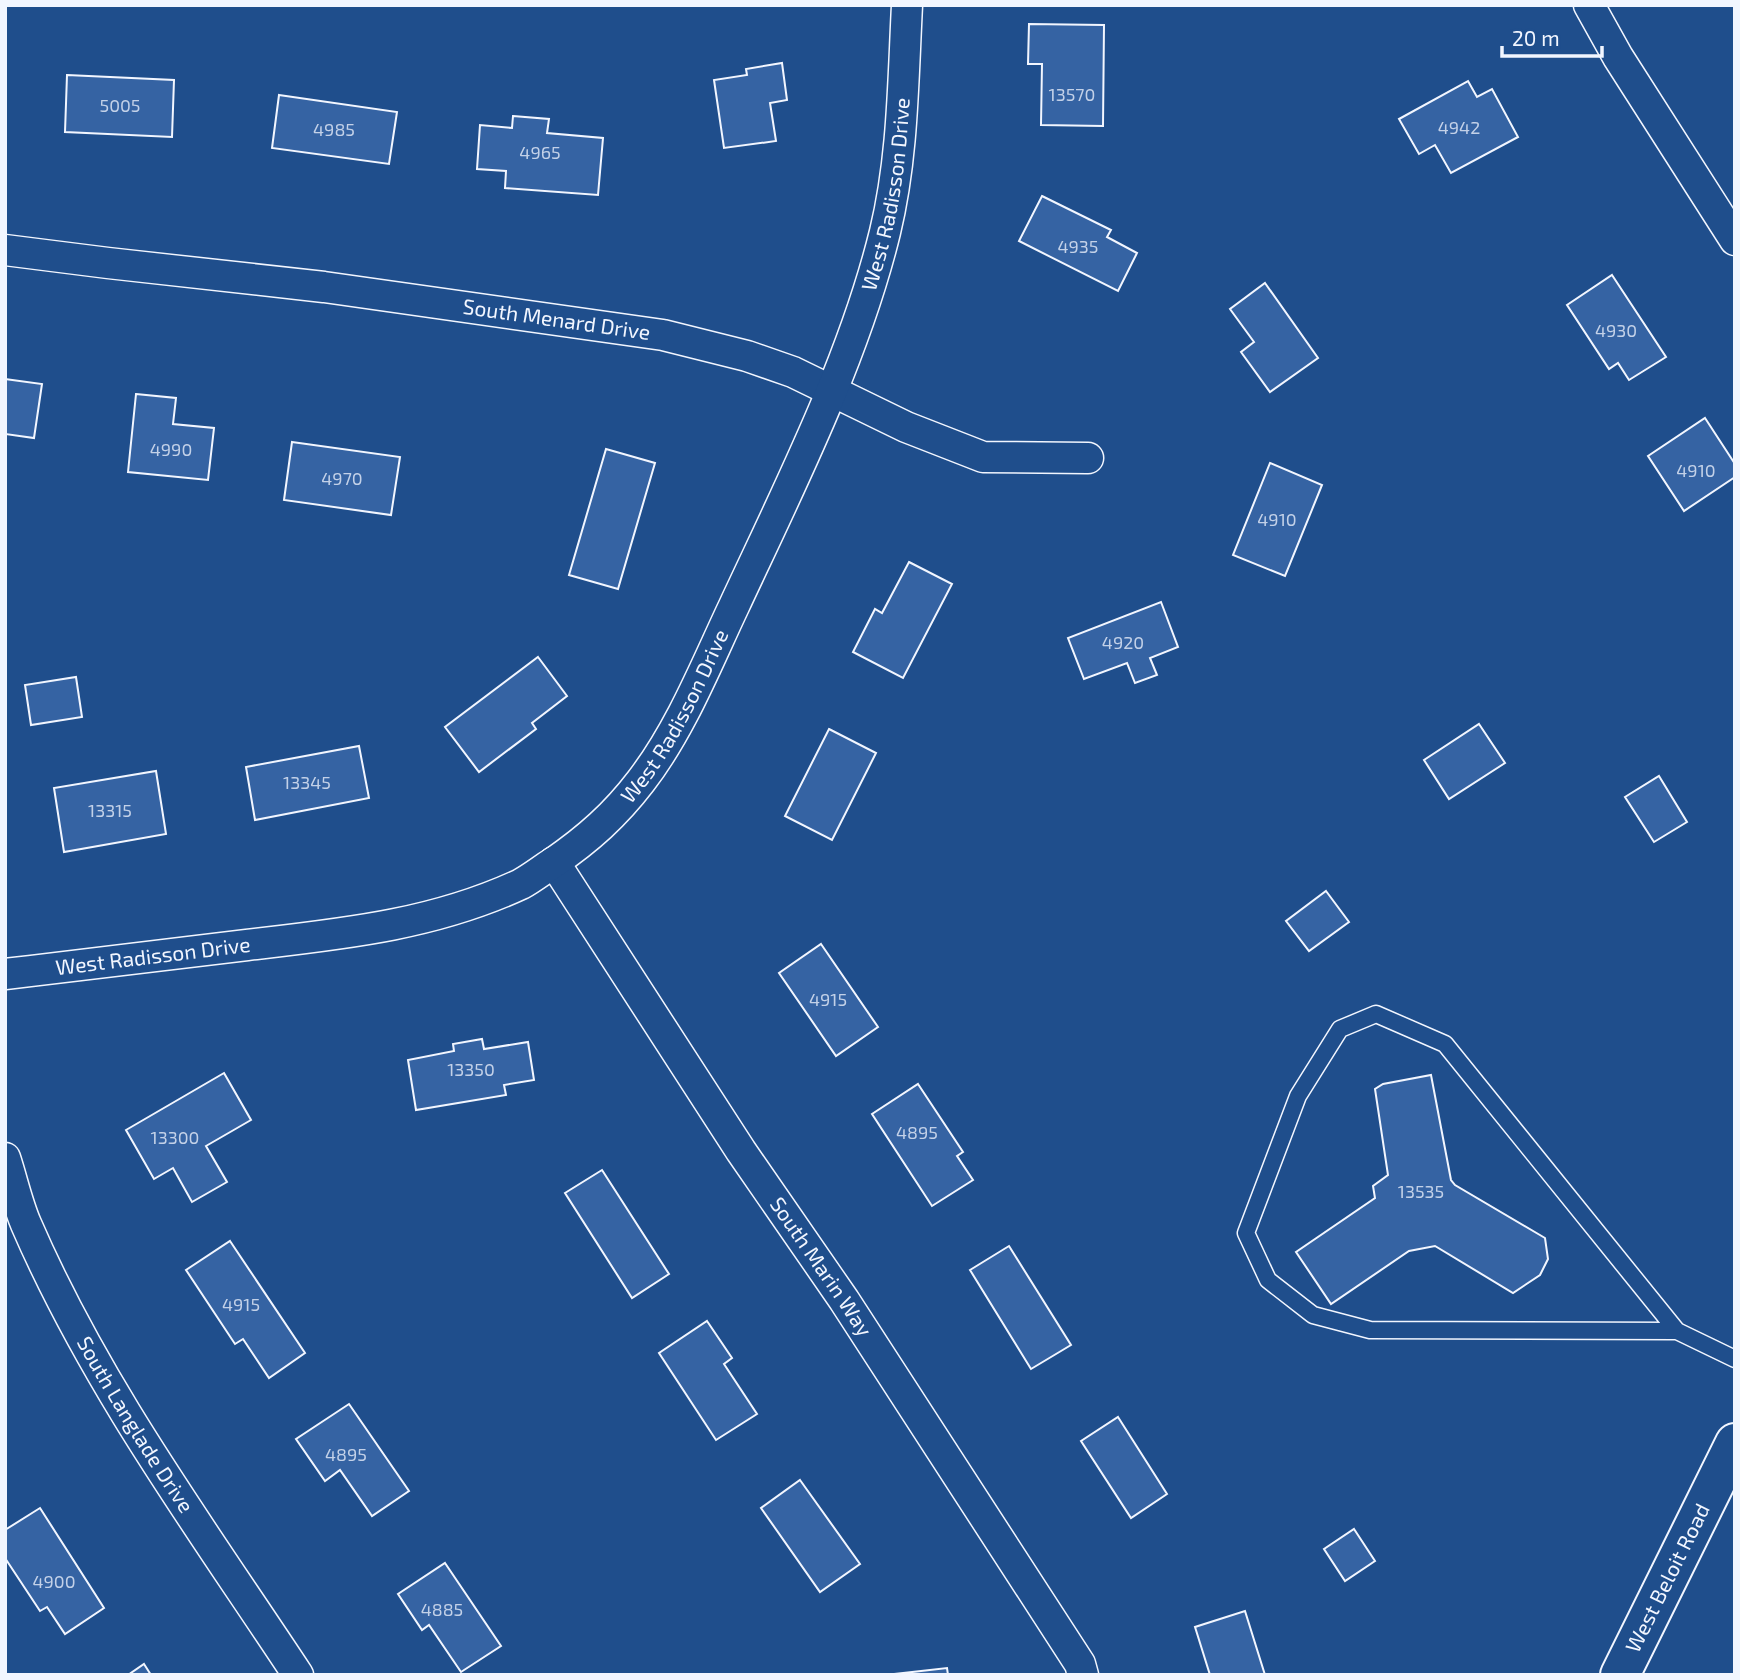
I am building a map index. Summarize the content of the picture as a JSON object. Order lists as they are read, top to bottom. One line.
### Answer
{"streets":{"main road":["West Beloit Road"],"street":["West Radisson Drive","South Menard Drive","South Marin Way","South Langlade Drive"]},"crossings":[["West Radisson Drive","South Menard Drive"],["West Radisson Drive","South Marin Way"]],"house_numbers":["13570","5005","4942","4985","4965","4935","4930","4990","4910","4970","4910","4920","13345","13315","4915","13350","4895","13300","13535","4915","4895","4900","4885"],"scale_bar":"20 m"}
